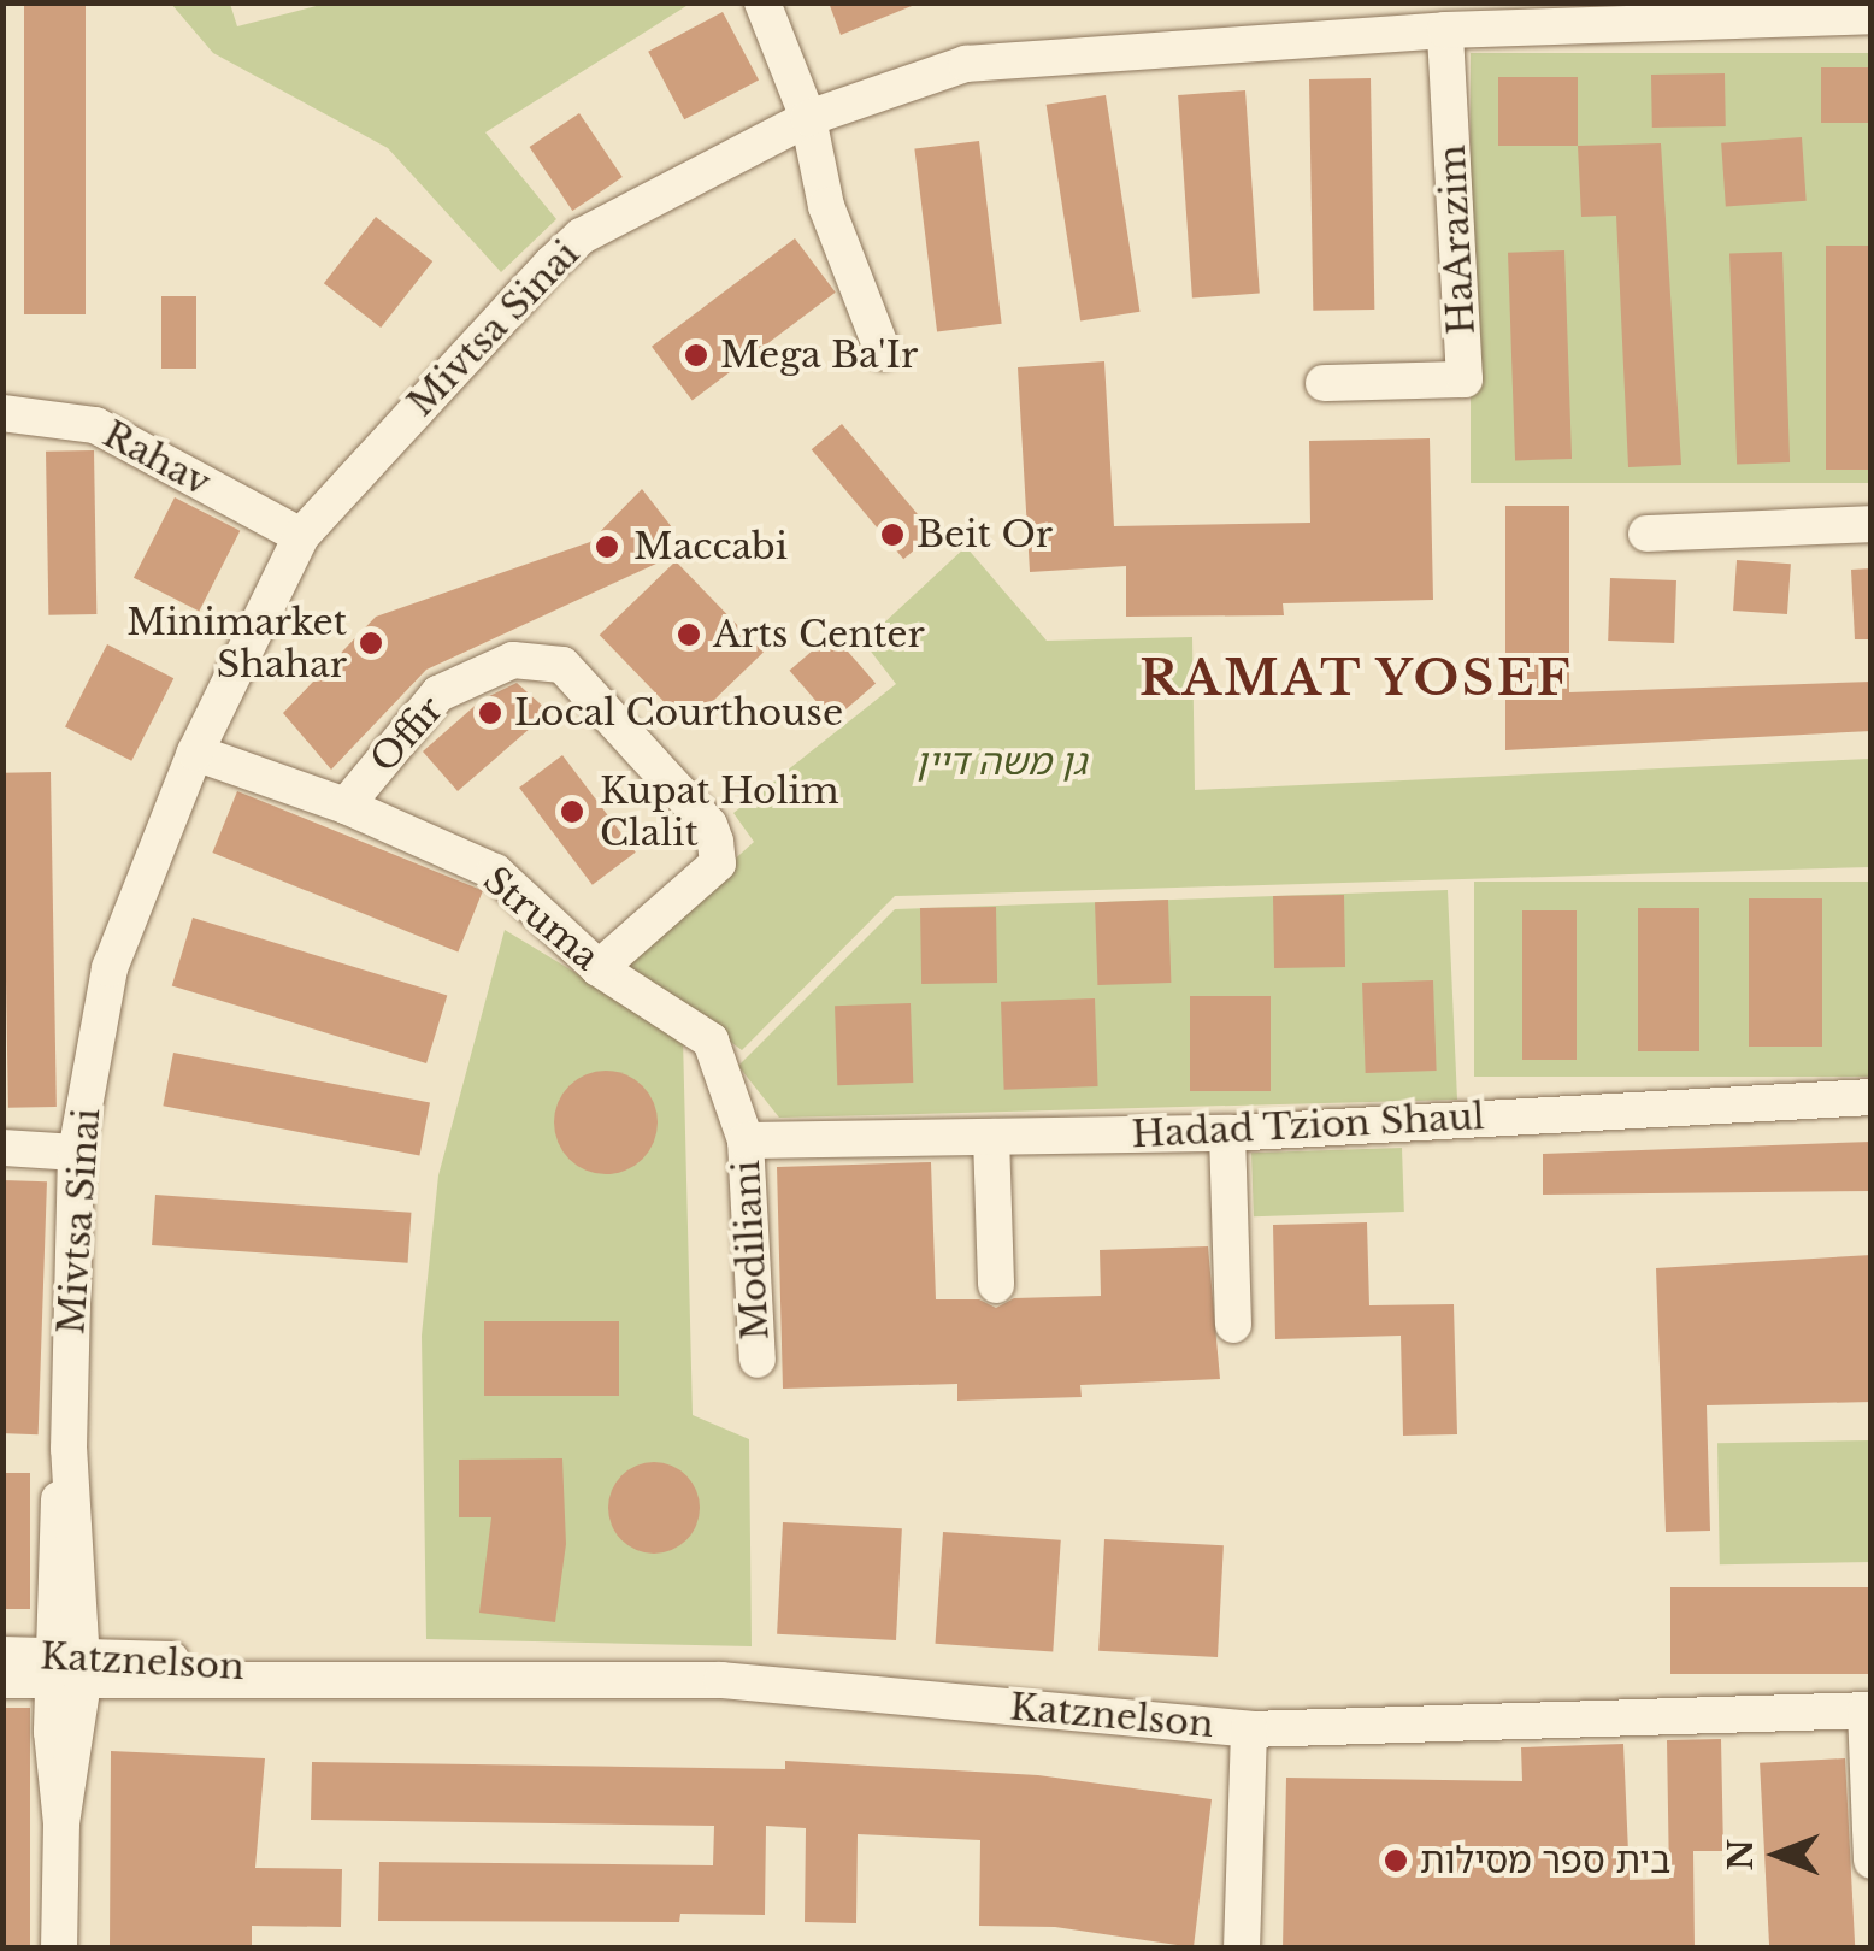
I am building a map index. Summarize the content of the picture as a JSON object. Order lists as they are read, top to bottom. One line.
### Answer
{"streets":{"street":["HaArazim","Mivtsa Sinai","Rahav","Offir","Struma","Hadad Tzion Shaul","Modiliani","Katznelson"]},"crossings":[["HaArazim","Mivtsa Sinai"],["Mivtsa Sinai","Rahav"],["Mivtsa Sinai","Struma"],["Mivtsa Sinai","Katznelson"],["Offir","Struma"],["Struma","Hadad Tzion Shaul"],["Struma","Modiliani"],["Hadad Tzion Shaul","Modiliani"]],"districts":["RAMAT YOSEF"],"parks":["גן משה דיין"],"places":["Mega Ba'Ir","Beit Or","Maccabi","Arts Center","Minimarket Shahar","Local Courthouse","Kupat Holim Clalit","בית ספר מסילות"],"north":"left"}
